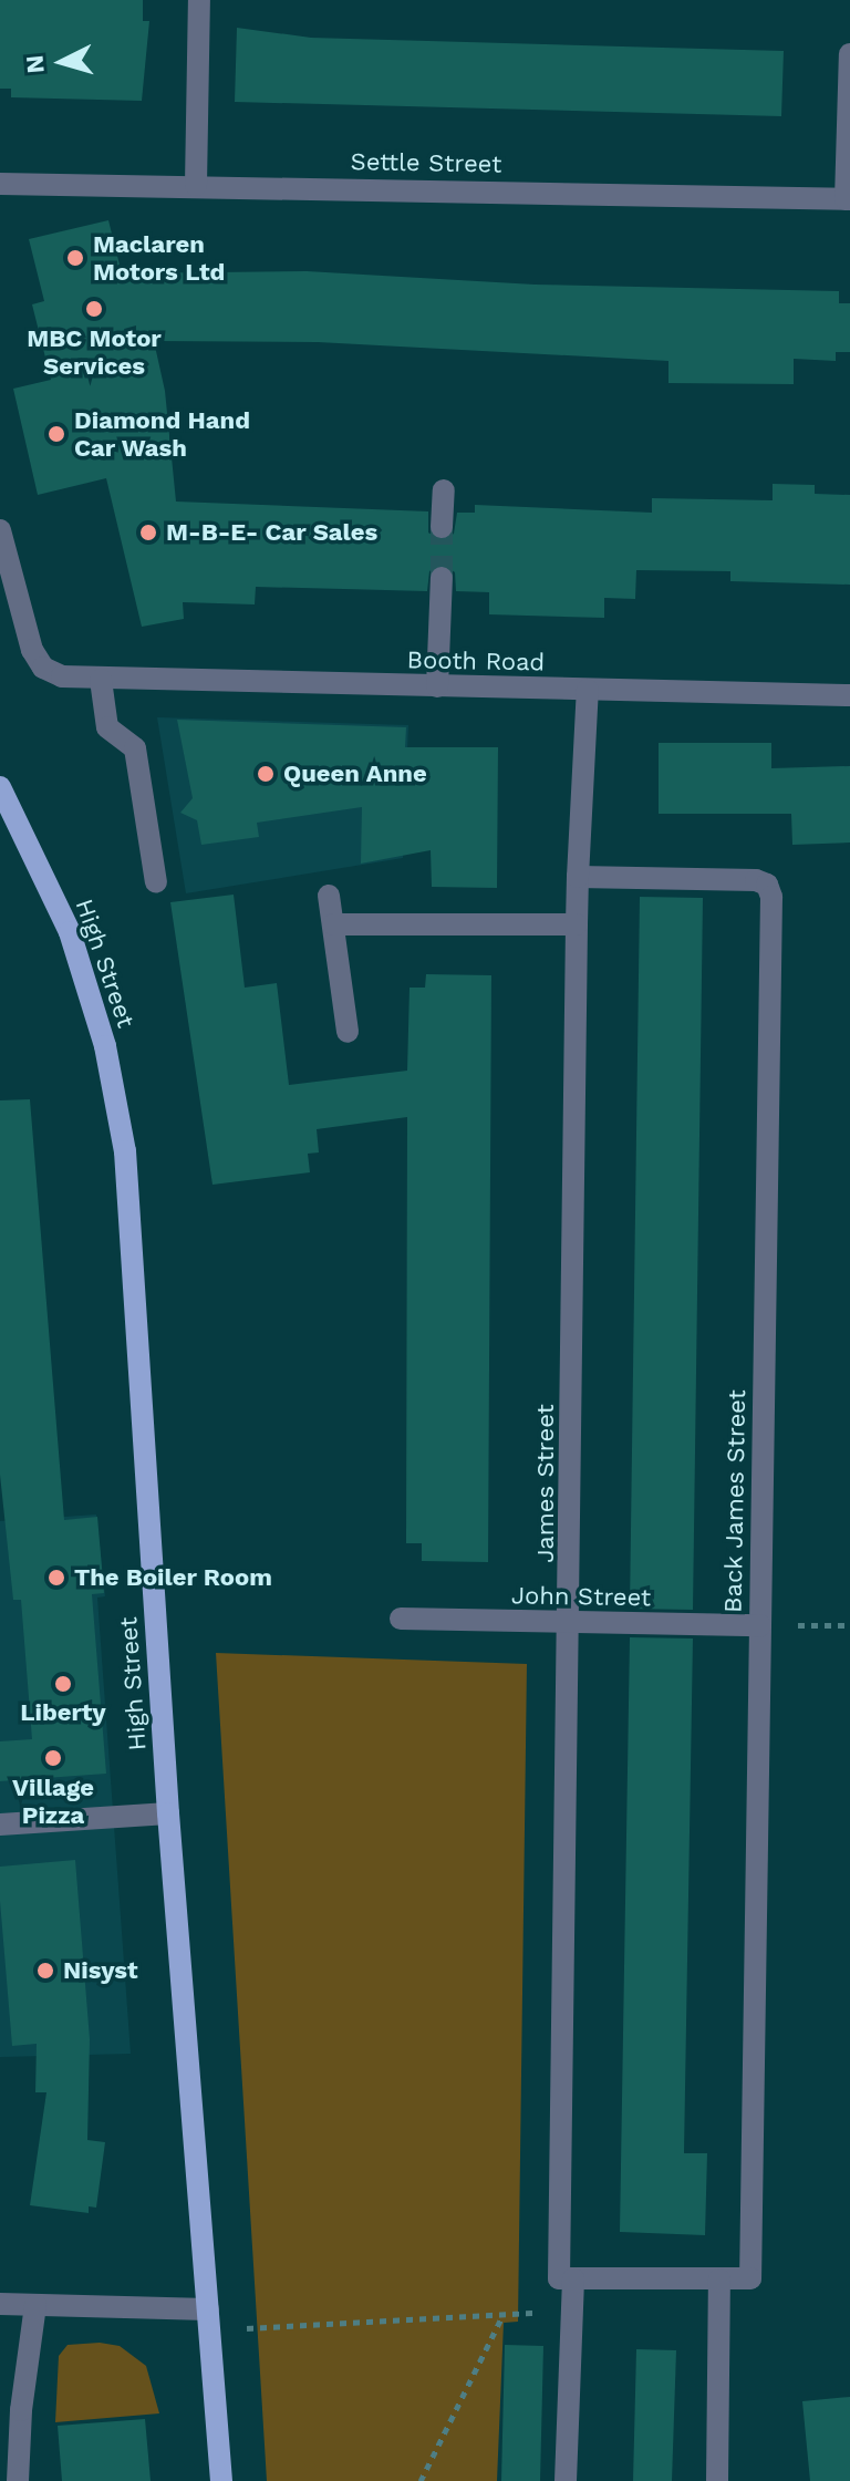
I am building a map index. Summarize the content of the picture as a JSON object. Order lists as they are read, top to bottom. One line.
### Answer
{"streets":{"main road":["High Street"],"street":["Settle Street","Booth Road","James Street","Back James Street","John Street"]},"crossings":[["Booth Road","James Street"],["James Street","Back James Street"],["James Street","John Street"],["Back James Street","John Street"]],"places":["Maclaren Motors Ltd","MBC Motor Services","Diamond Hand Car Wash","M-B-E- Car Sales","Queen Anne","The Boiler Room","Liberty","Village Pizza","Nisyst"],"north":"left"}
